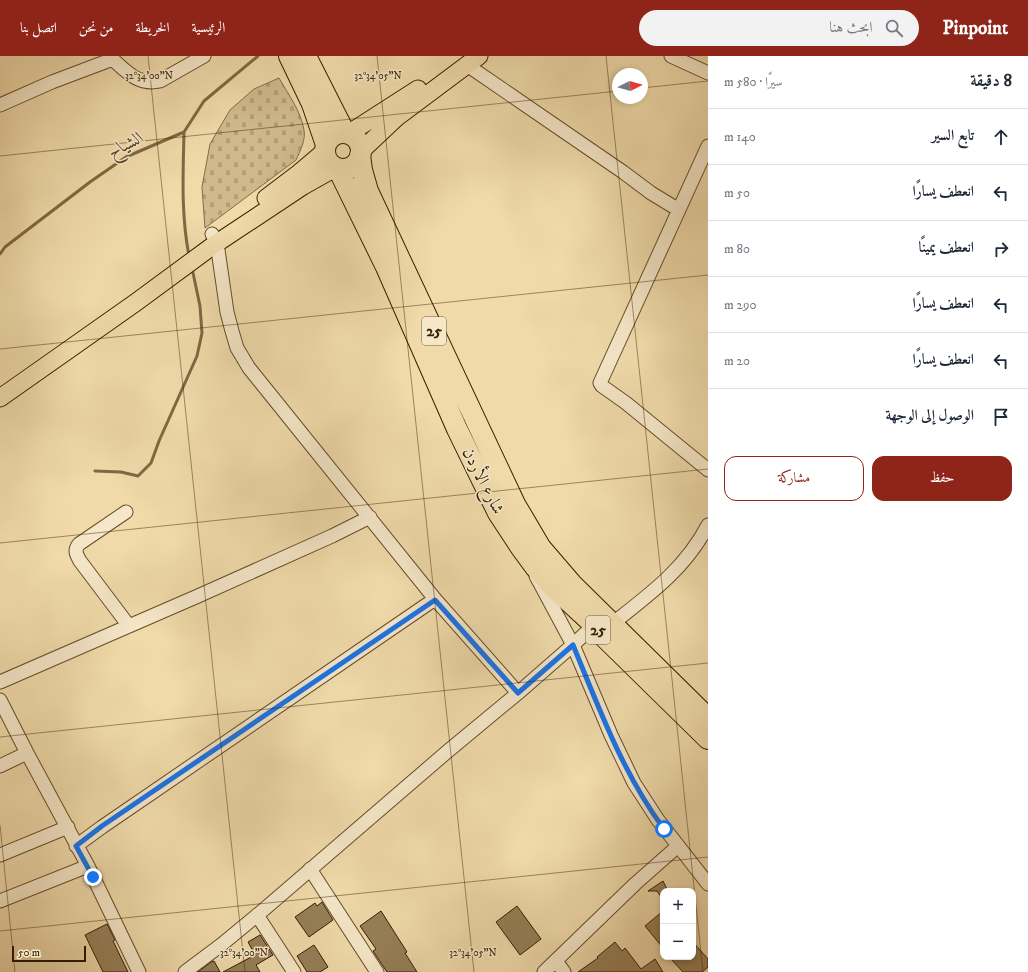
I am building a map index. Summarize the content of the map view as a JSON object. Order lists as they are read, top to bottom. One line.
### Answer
{"streets":{"highway":["25","شارع الأردن"]},"crossings":[["25","شارع الأردن"]],"water":["الشياح"],"scale_bar":"50 m","north":"right","page":{"header":"Pinpoint","search":"ابحث هنا","nav":["الرئيسية","الخريطة","من نحن","اتصل بنا"],"heading":["8 دقيقة","سيرًا · 580 m"],"list":[["تابع السير","140 m"],["انعطف يسارًا","50 m"],["انعطف يمينًا","80 m"],["انعطف يسارًا","290 m"],["انعطف يسارًا","20 m"],"الوصول إلى الوجهة"],"buttons":["حفظ","مشاركة"],"map_buttons":["+","−"],"scale":"50 m"},"coordinates":["32°34'00\"N","32°34'05\"N"]}
